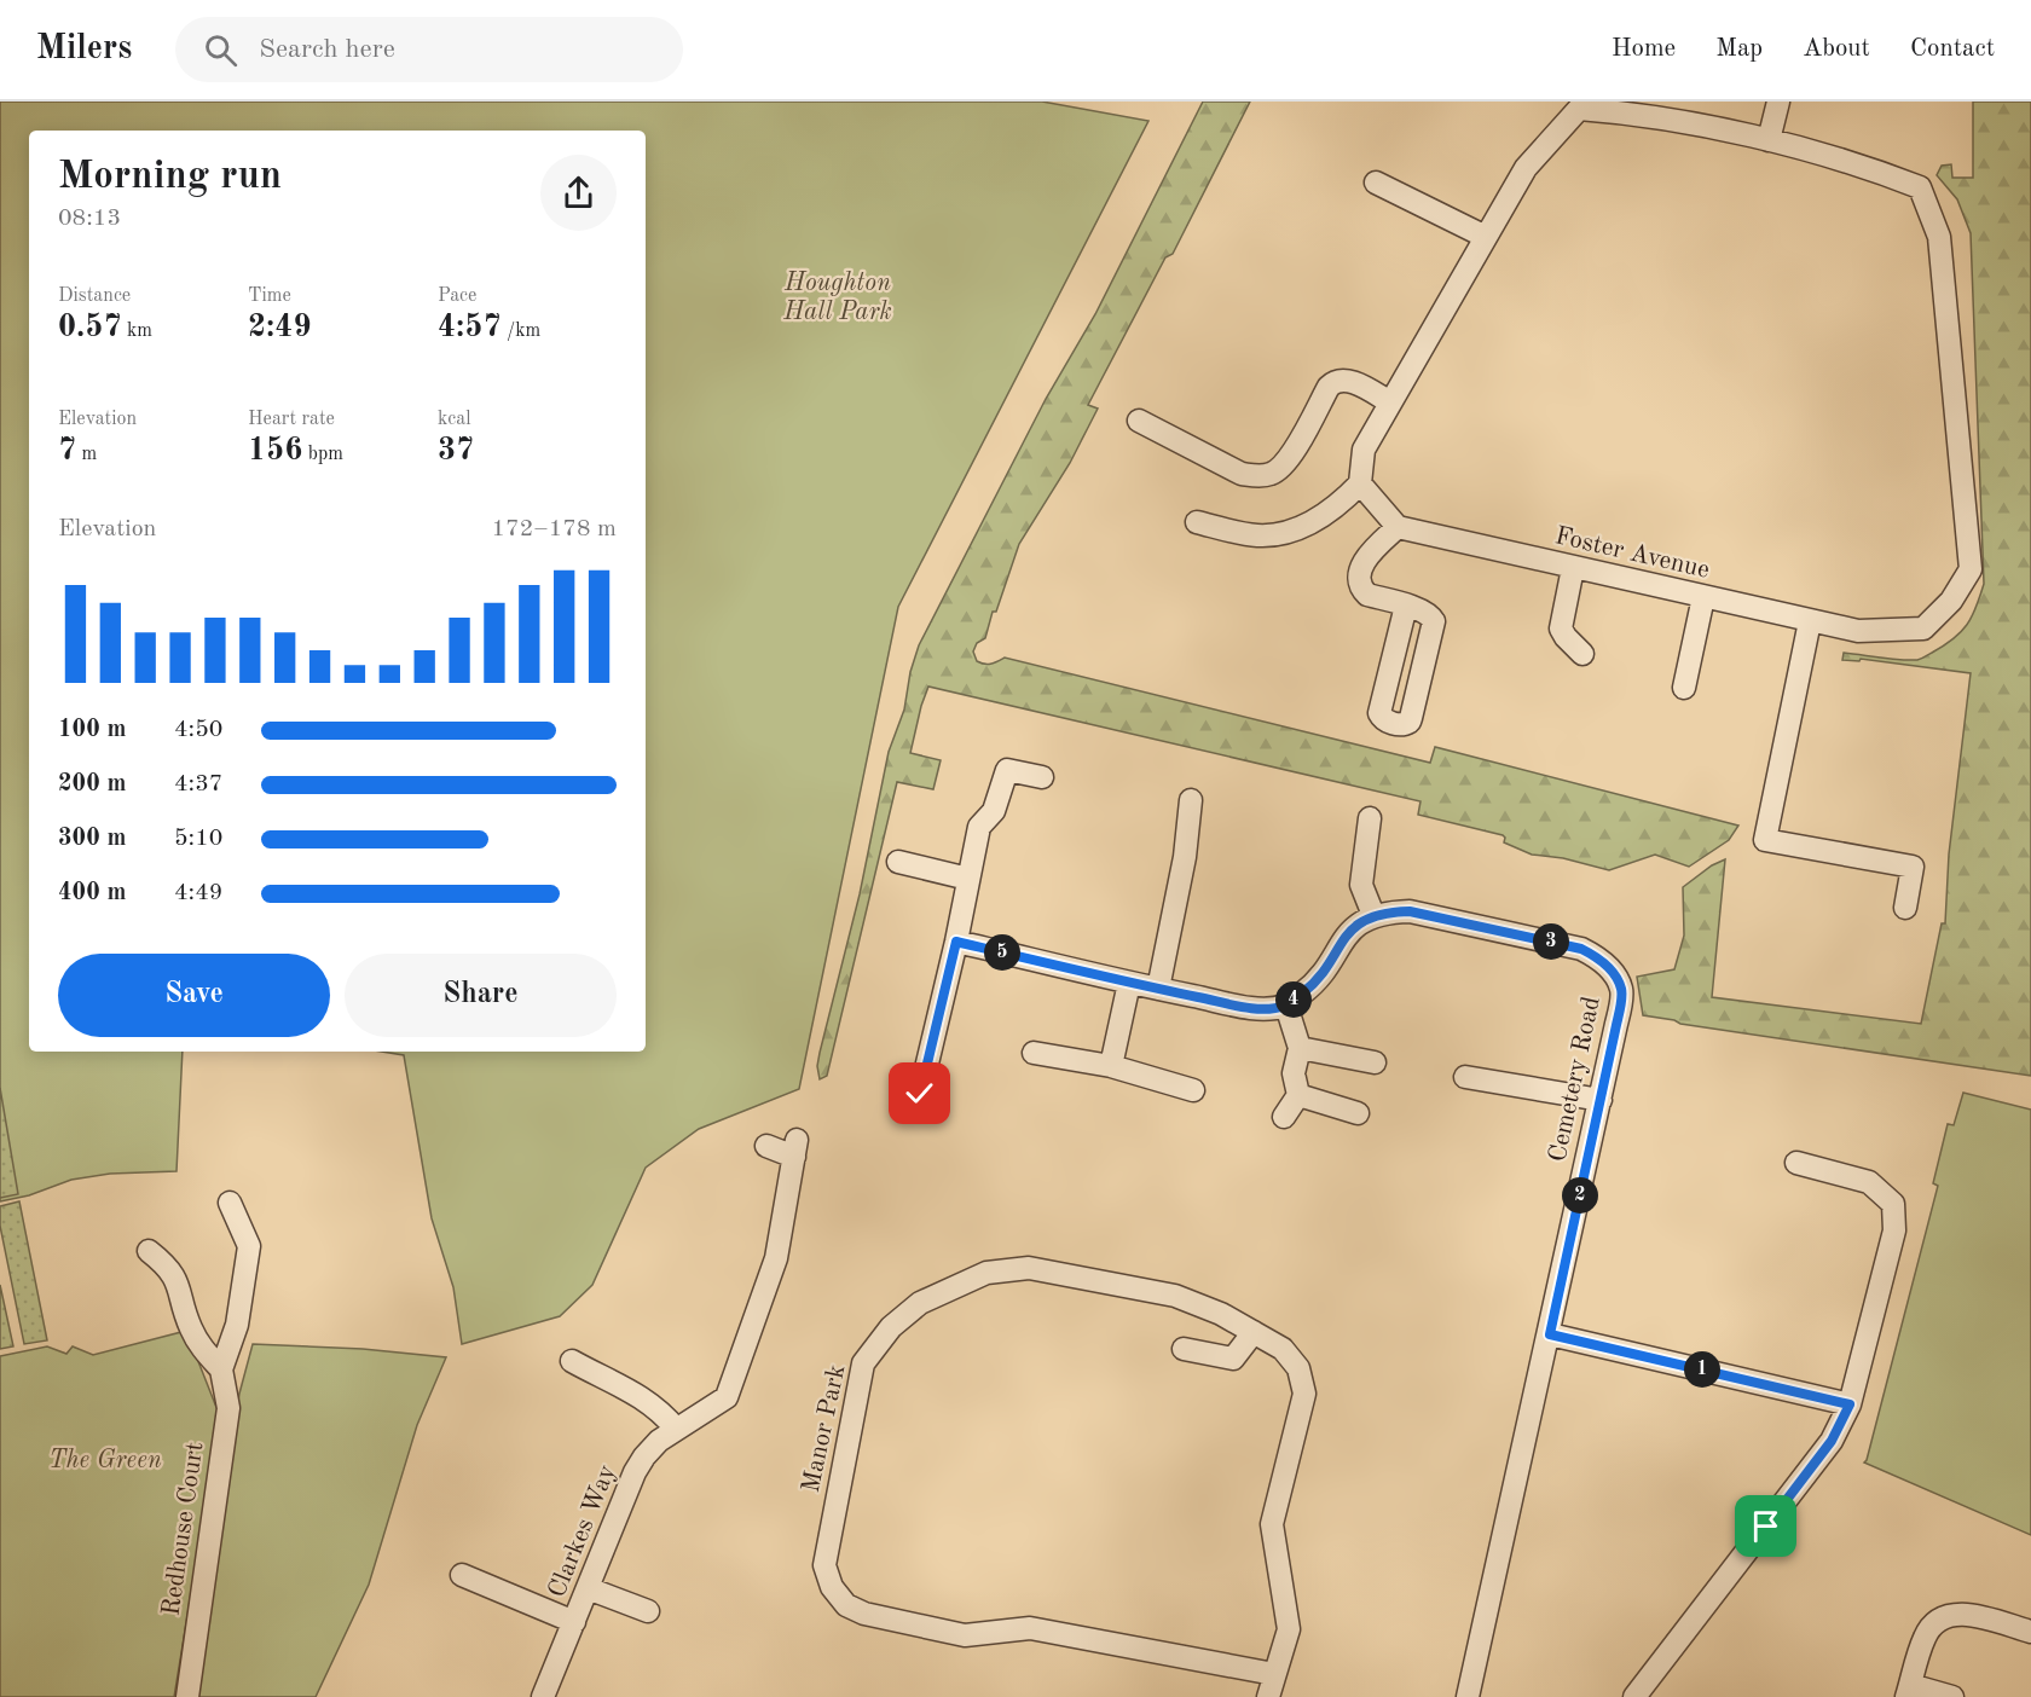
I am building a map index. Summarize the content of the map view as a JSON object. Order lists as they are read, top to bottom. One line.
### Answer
{"streets":{"street":["Foster Avenue","Cemetery Road","Manor Park","Redhouse Court","Clarkes Way"]},"parks":["Houghton Hall Park","The Green"],"page":{"header":"Milers","search":"Search here","nav":["Home","Map","About","Contact"],"heading":["Morning run","08:13"],"stats":[["Distance","0.57 km"],["Time","2:49"],["Pace","4:57 /km"],["Elevation","7 m"],["Heart rate","156 bpm"],["kcal","37"]],"chart":["Elevation","172–178 m"],"list":[{"name":"100 m","note":"4:50"},{"name":"200 m","note":"4:37"},{"name":"300 m","note":"5:10"},{"name":"400 m","note":"4:49"}],"pins":["3","5","4","2","1"],"buttons":["Save","Share"]}}
